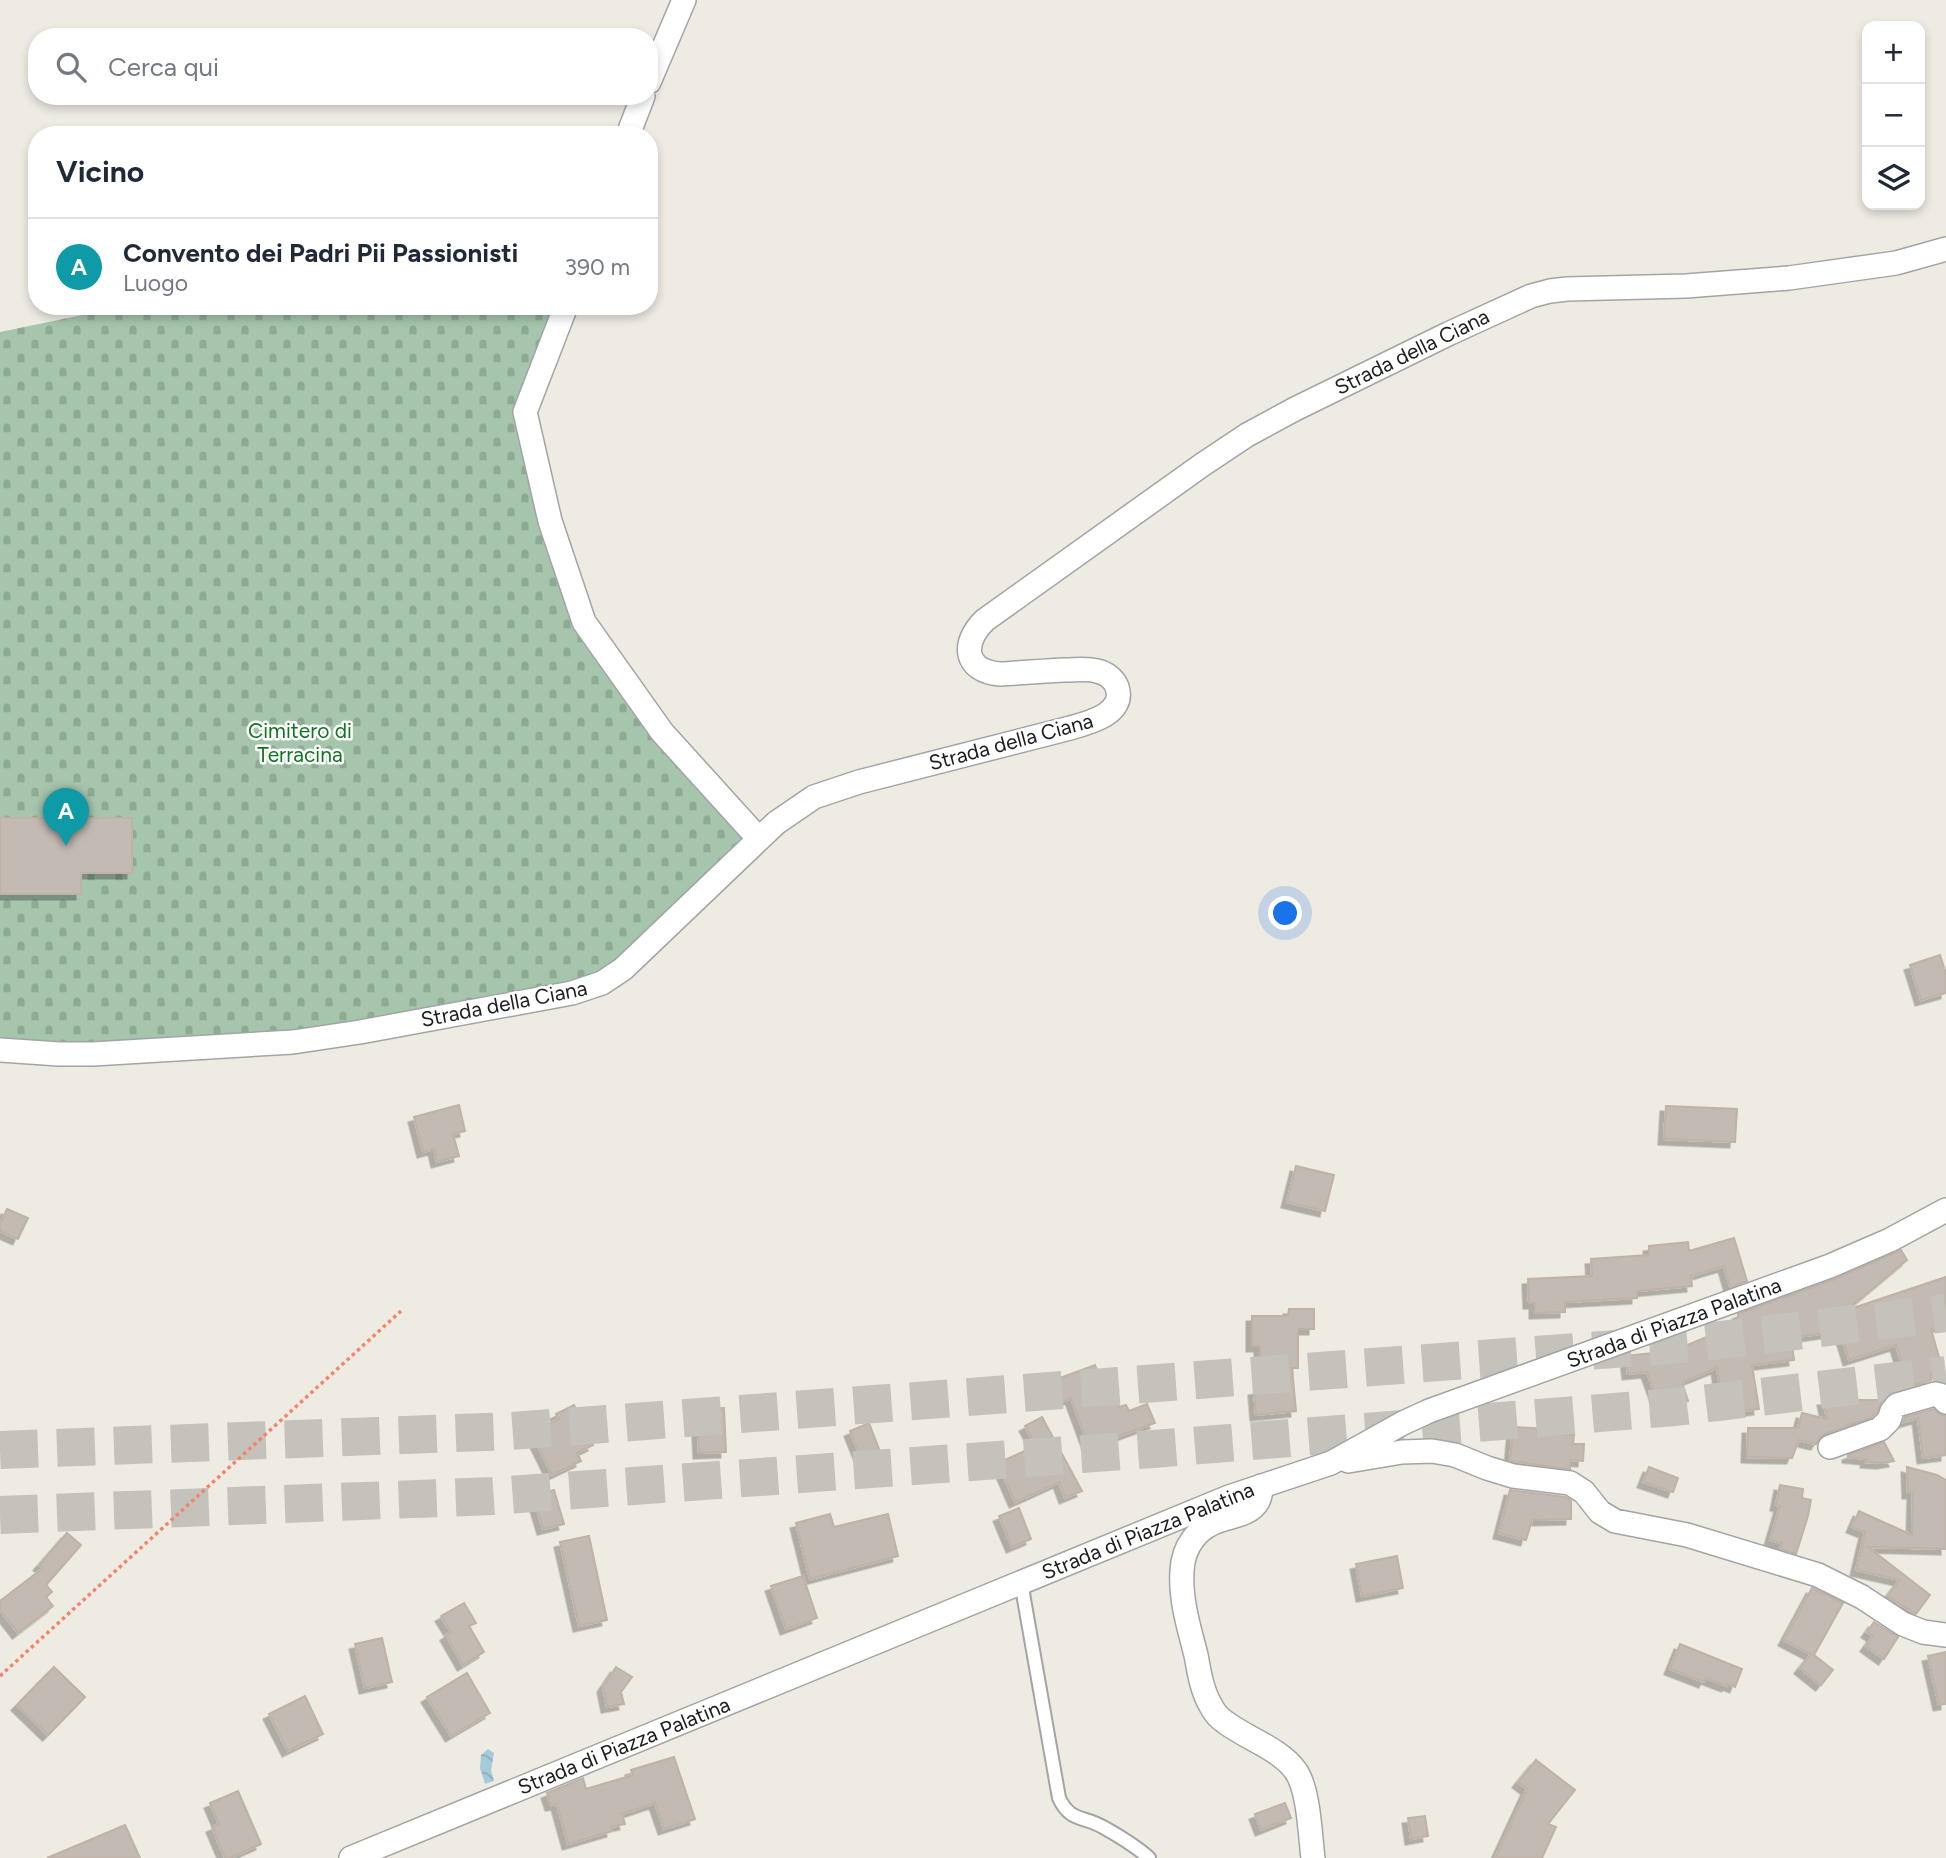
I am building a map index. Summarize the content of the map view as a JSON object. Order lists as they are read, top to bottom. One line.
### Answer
{"streets":{"street":["Strada della Ciana","Strada di Piazza Palatina"]},"parks":["Cimitero di Terracina"],"page":{"map_buttons":["+","−"],"search":"Cerca qui","heading":"Vicino","list":[{"mark":"A","name":"Convento dei Padri Pii Passionisti","note":"Luogo","value":"390 m"}],"pins":"A"}}
